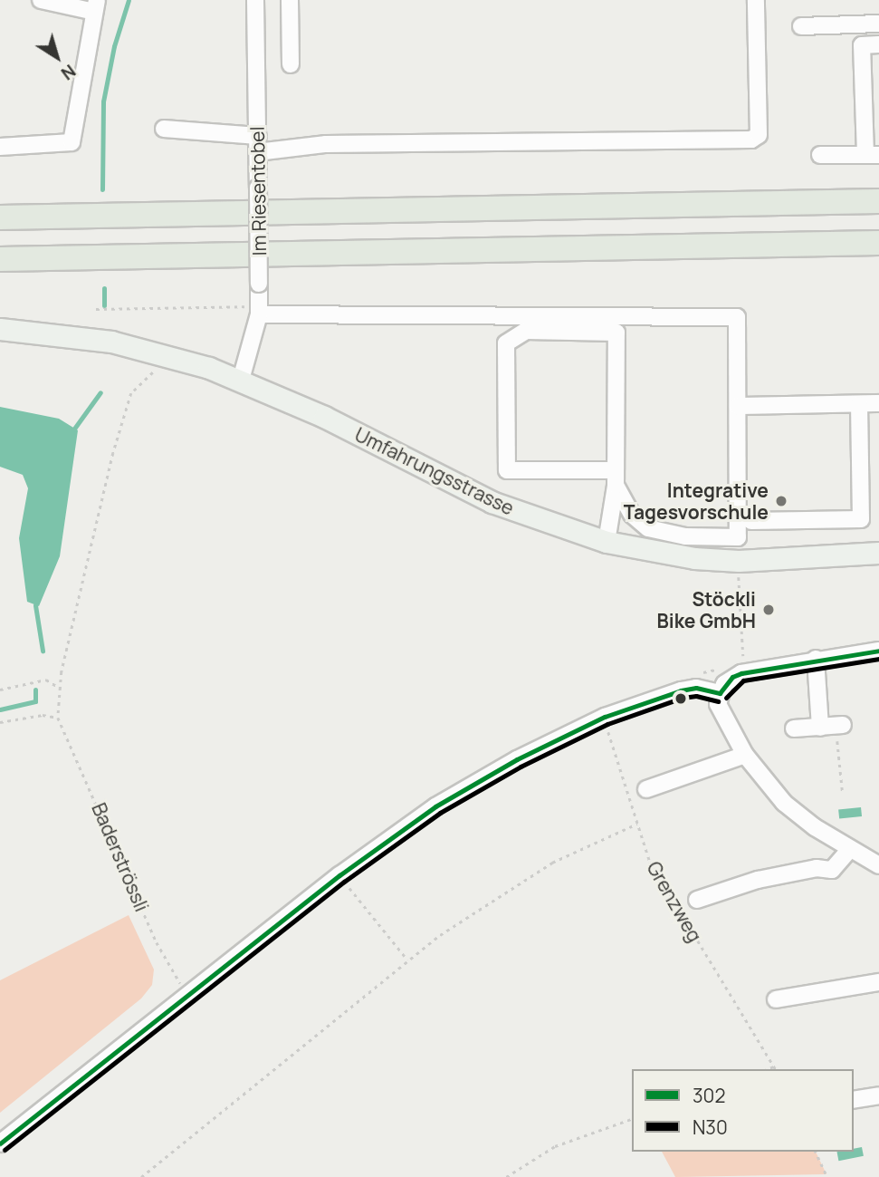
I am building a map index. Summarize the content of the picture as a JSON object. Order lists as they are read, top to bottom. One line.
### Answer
{"streets":{"main road":["Umfahrungsstrasse"],"street":["Im Riesentobel"],"path":["Baderströssli","Grenzweg"]},"crossings":[["Im Riesentobel","Umfahrungsstrasse"]],"places":["Integrative Tagesvorschule","Stöckli Bike GmbH"],"lines":["transit line 302","transit line N30"],"legend":["302","N30"],"north":"bottom right"}
